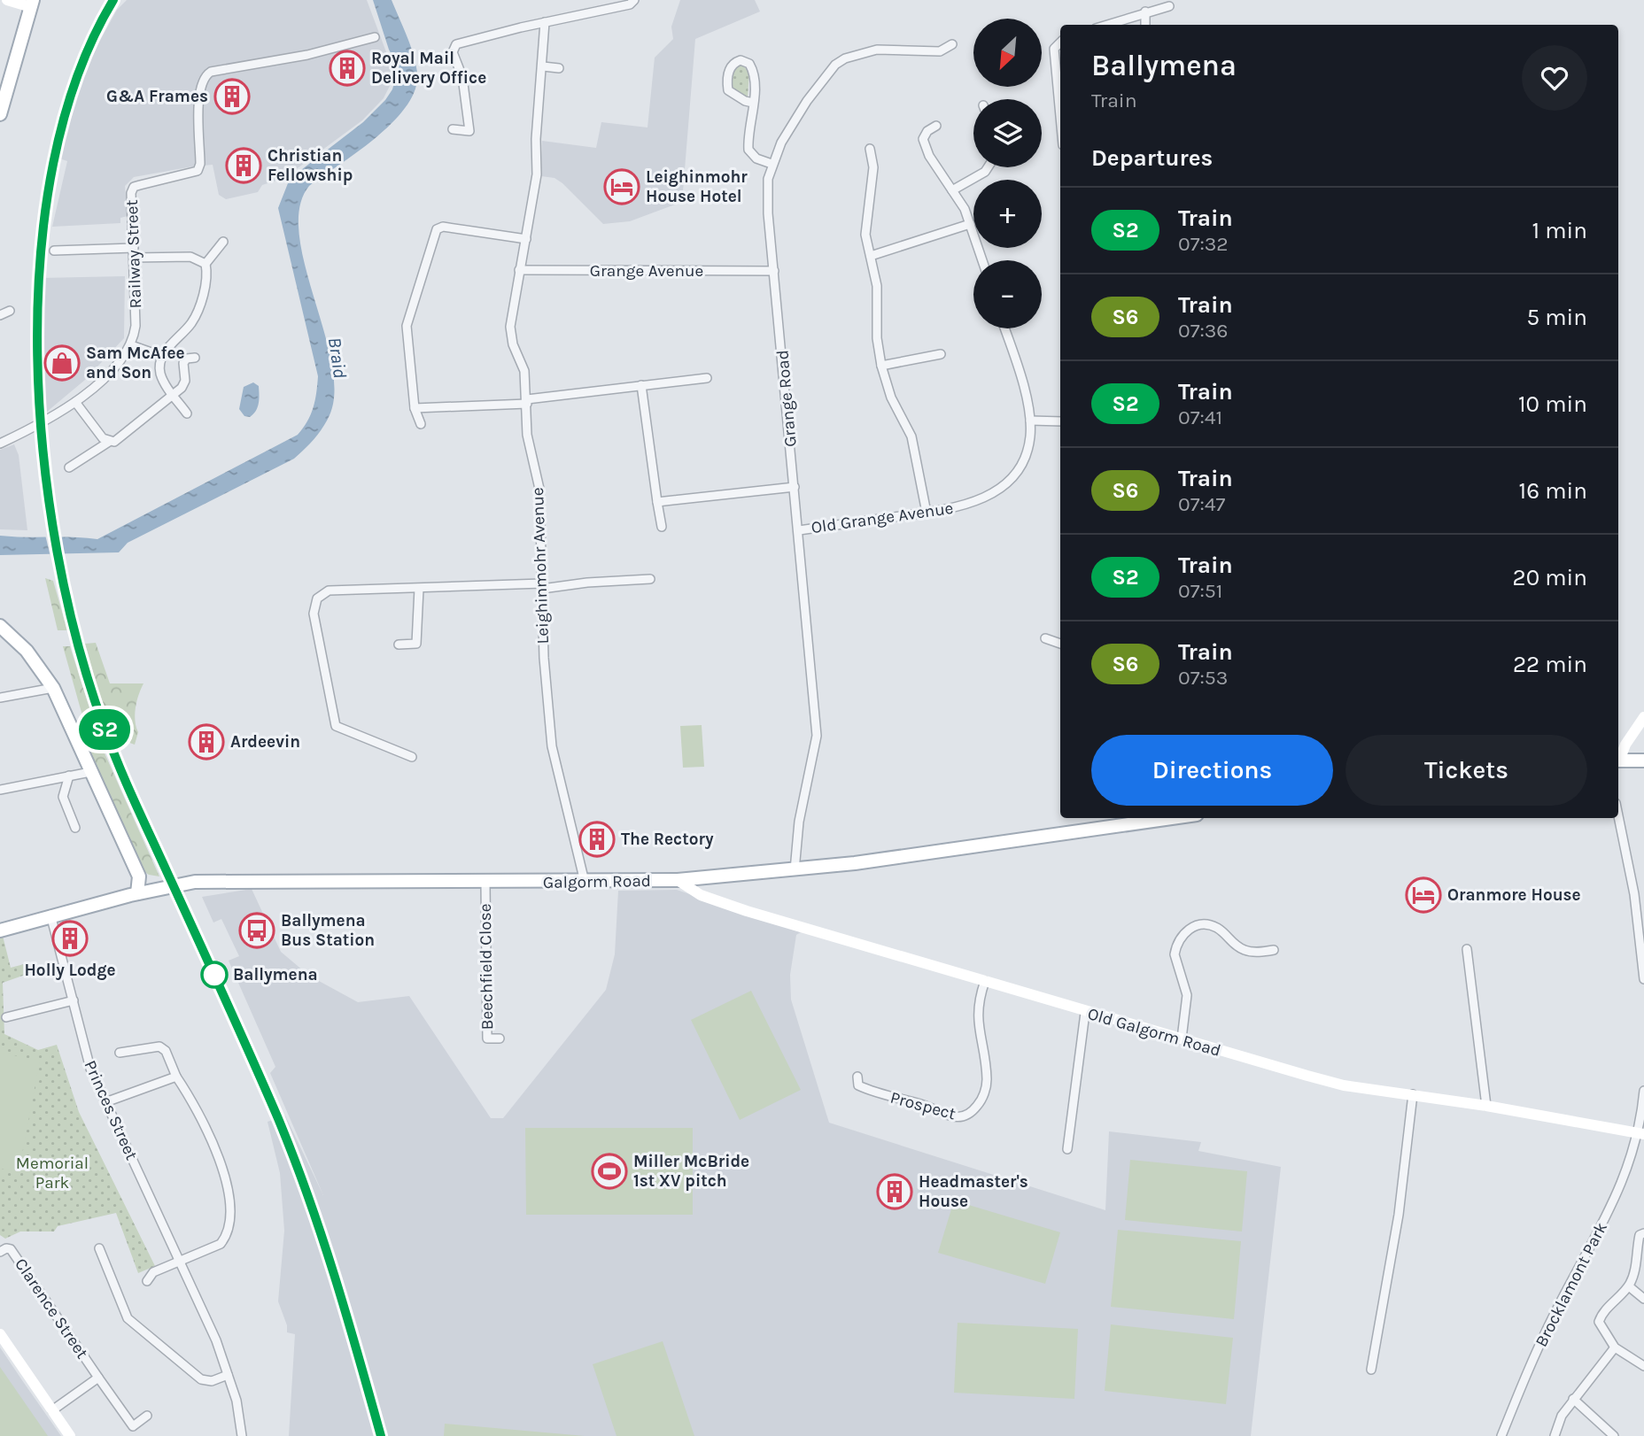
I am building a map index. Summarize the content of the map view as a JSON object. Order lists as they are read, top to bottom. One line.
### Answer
{"streets":{"main road":["Galgorm Road"],"street":["Railway Street","Grange Avenue","Grange Road","Old Grange Avenue","Leighinmohr Avenue","Beechfield Close","Old Galgorm Road","Prospect","Princes Street","Brocklamont Park","Clarence Street"]},"crossings":[["Grange Avenue","Grange Road"],["Grange Avenue","Leighinmohr Avenue"],["Grange Road","Old Grange Avenue"],["Grange Road","Galgorm Road"],["Leighinmohr Avenue","Galgorm Road"],["Galgorm Road","Beechfield Close"],["Galgorm Road","Old Galgorm Road"],["Galgorm Road","Princes Street"],["Old Galgorm Road","Prospect"],["Old Galgorm Road","Brocklamont Park"]],"water":["Braid"],"parks":["Memorial Park"],"places":{"building":["Royal Mail Delivery Office","G&A Frames","Christian Fellowship","Ardeevin","The Rectory","Holly Lodge","Headmaster's House"],"hotel":["Leighinmohr House Hotel","Oranmore House"],"shop":["Sam McAfee and Son"],"bus stop":["Ballymena Bus Station"],"other":["Ballymena"],"sports":["Miller McBride 1st XV pitch"]},"north":"bottom left","page":{"on_map":"S2","map_buttons":["+","−"],"heading":[["Ballymena","Train"],"Departures"],"list":[{"mark":"S2","name":"Train","note":"07:32","value":"1 min"},{"mark":"S6","name":"Train","note":"07:36","value":"5 min"},{"mark":"S2","name":"Train","note":"07:41","value":"10 min"},{"mark":"S6","name":"Train","note":"07:47","value":"16 min"},{"mark":"S2","name":"Train","note":"07:51","value":"20 min"},{"mark":"S6","name":"Train","note":"07:53","value":"22 min"}],"buttons":["Directions","Tickets"]}}
